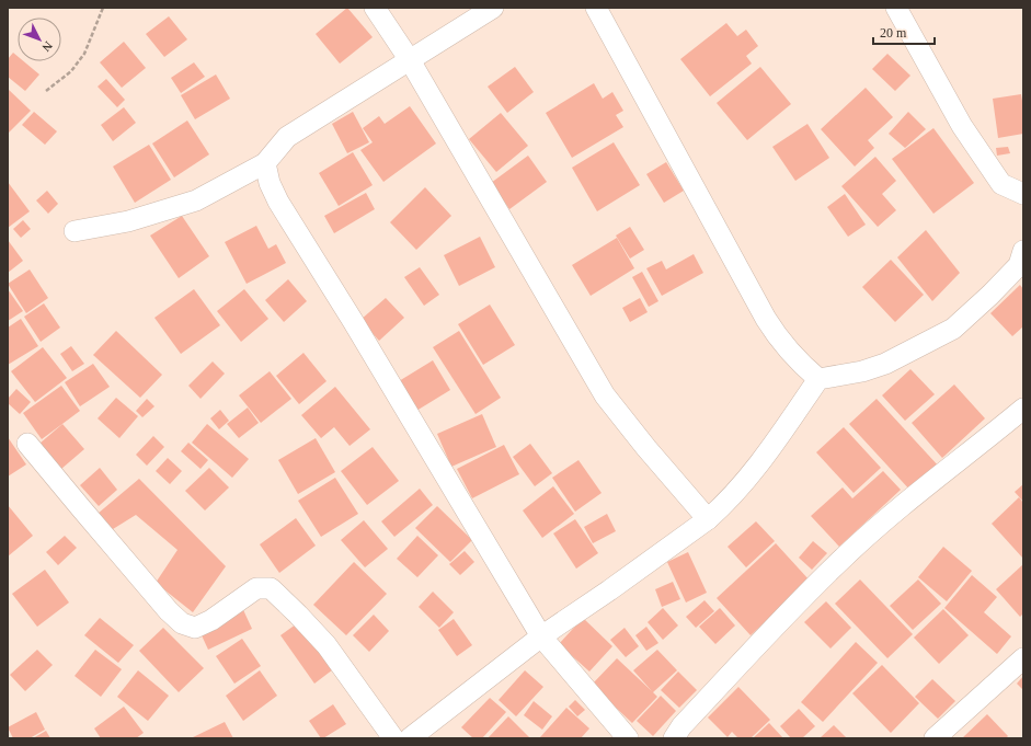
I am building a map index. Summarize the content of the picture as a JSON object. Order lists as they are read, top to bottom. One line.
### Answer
{"scale_bar":"20 m","north":"bottom right"}
